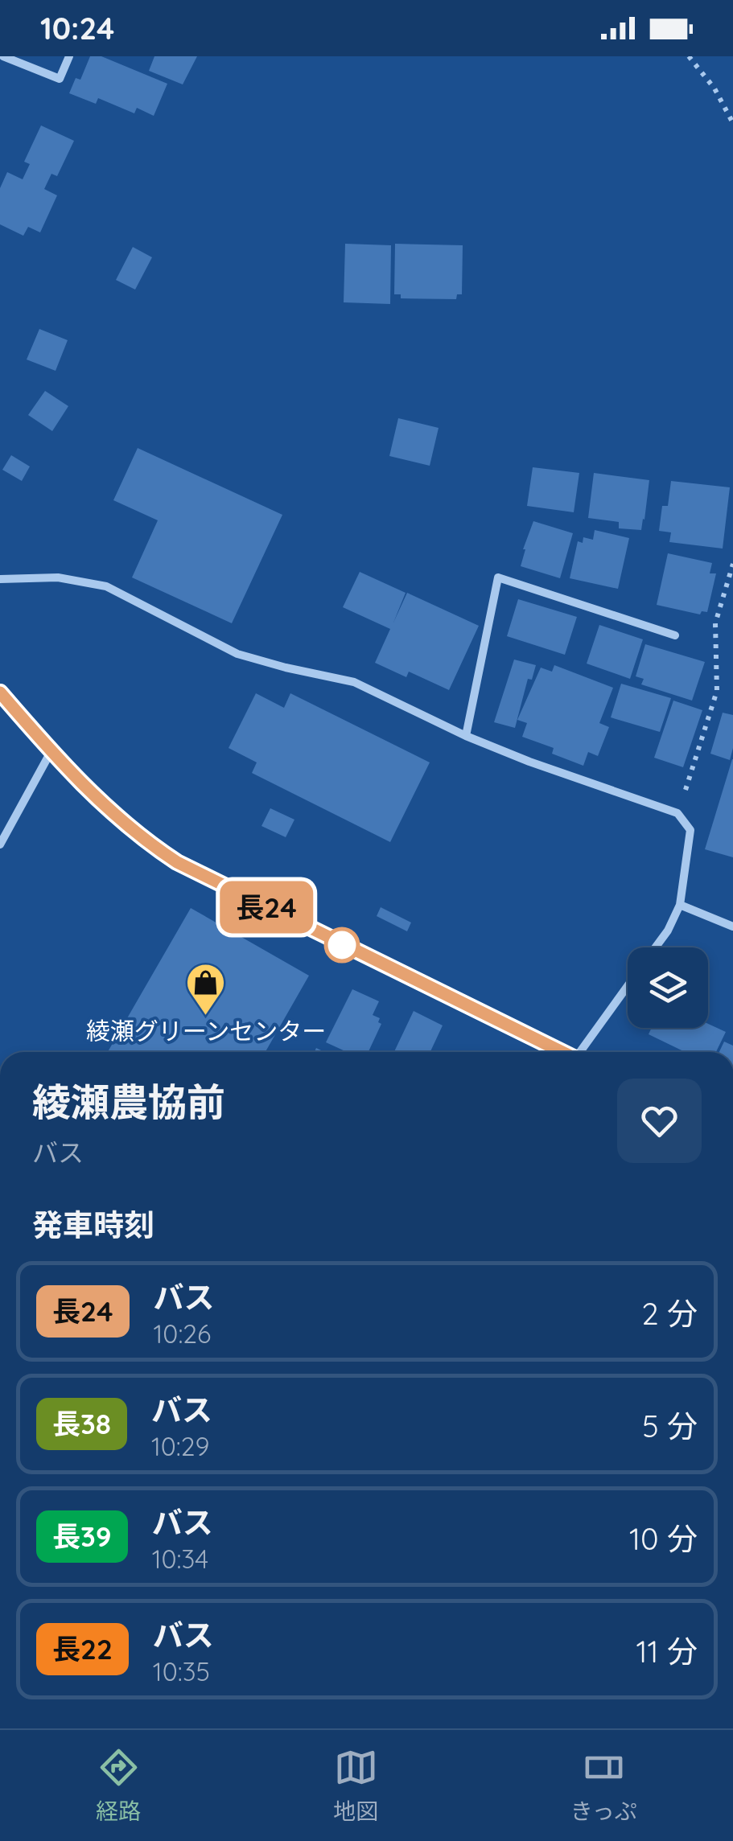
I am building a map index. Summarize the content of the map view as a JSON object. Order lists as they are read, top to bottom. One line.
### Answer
{"places":{"shop":["綾瀬グリーンセンター"]},"lines":["bus line 長24"],"page":{"status":"10:24","on_map":"長24","heading":[["綾瀬農協前","バス"],"発車時刻"],"list":[{"mark":"長24","name":"バス","note":"10:26","value":"2 分"},{"mark":"長38","name":"バス","note":"10:29","value":"5 分"},{"mark":"長39","name":"バス","note":"10:34","value":"10 分"},{"mark":"長22","name":"バス","note":"10:35","value":"11 分"}],"tabs":["経路","地図","きっぷ"]}}
